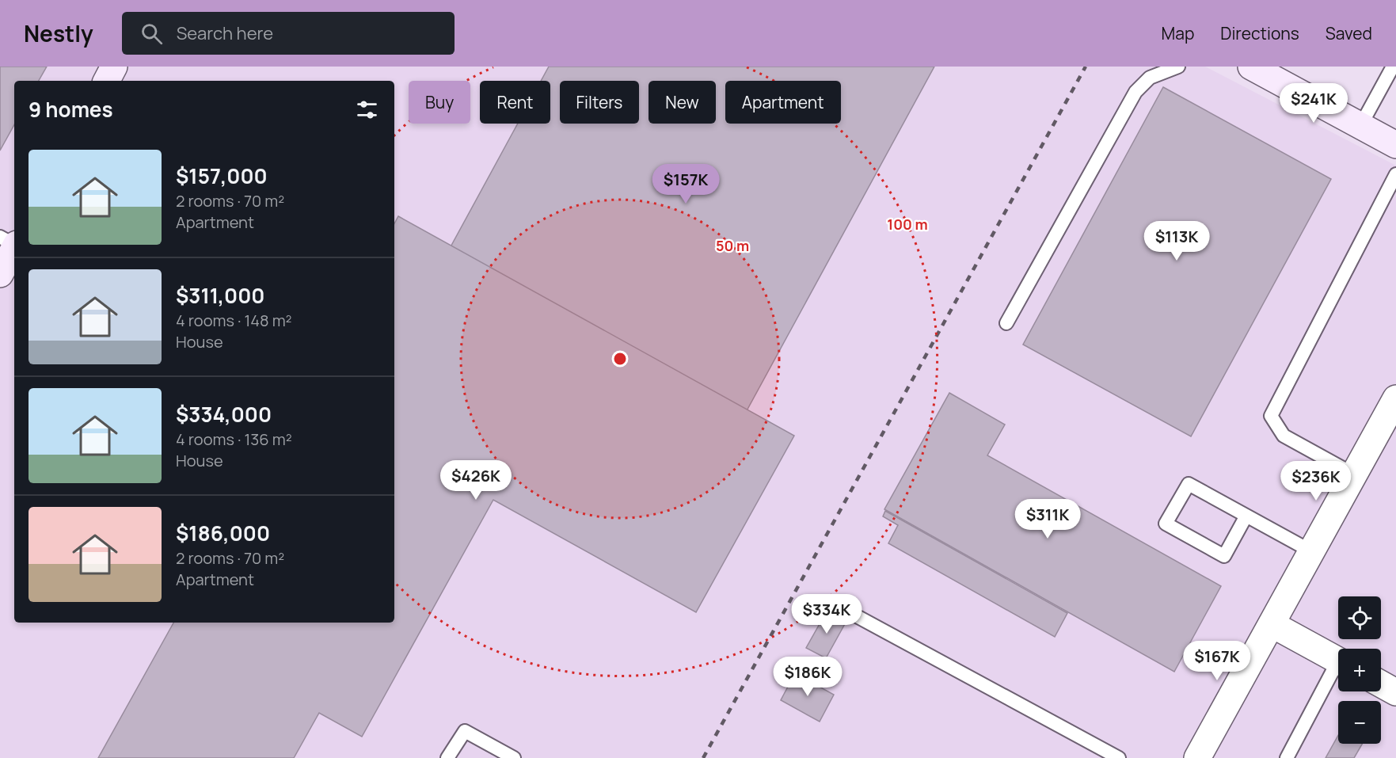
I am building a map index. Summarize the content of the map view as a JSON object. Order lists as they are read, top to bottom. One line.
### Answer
{"page":{"header":"Nestly","search":"Search here","nav":["Map","Directions","Saved"],"chip":["Buy","Rent","Filters","New","Apartment"],"heading":"9 homes","price":["$241K","$157K","$113K","$426K","$236K","$311K","$334K","$167K","$186K"],"list":[{"name":"$157,000","note":"2 rooms · 70 m² · Apartment"},{"name":"$311,000","note":"4 rooms · 148 m² · House"},{"name":"$334,000","note":"4 rooms · 136 m² · House"},{"name":"$186,000","note":"2 rooms · 70 m² · Apartment"}],"map_buttons":["+","−"]},"rings":["100 m","50 m"]}
